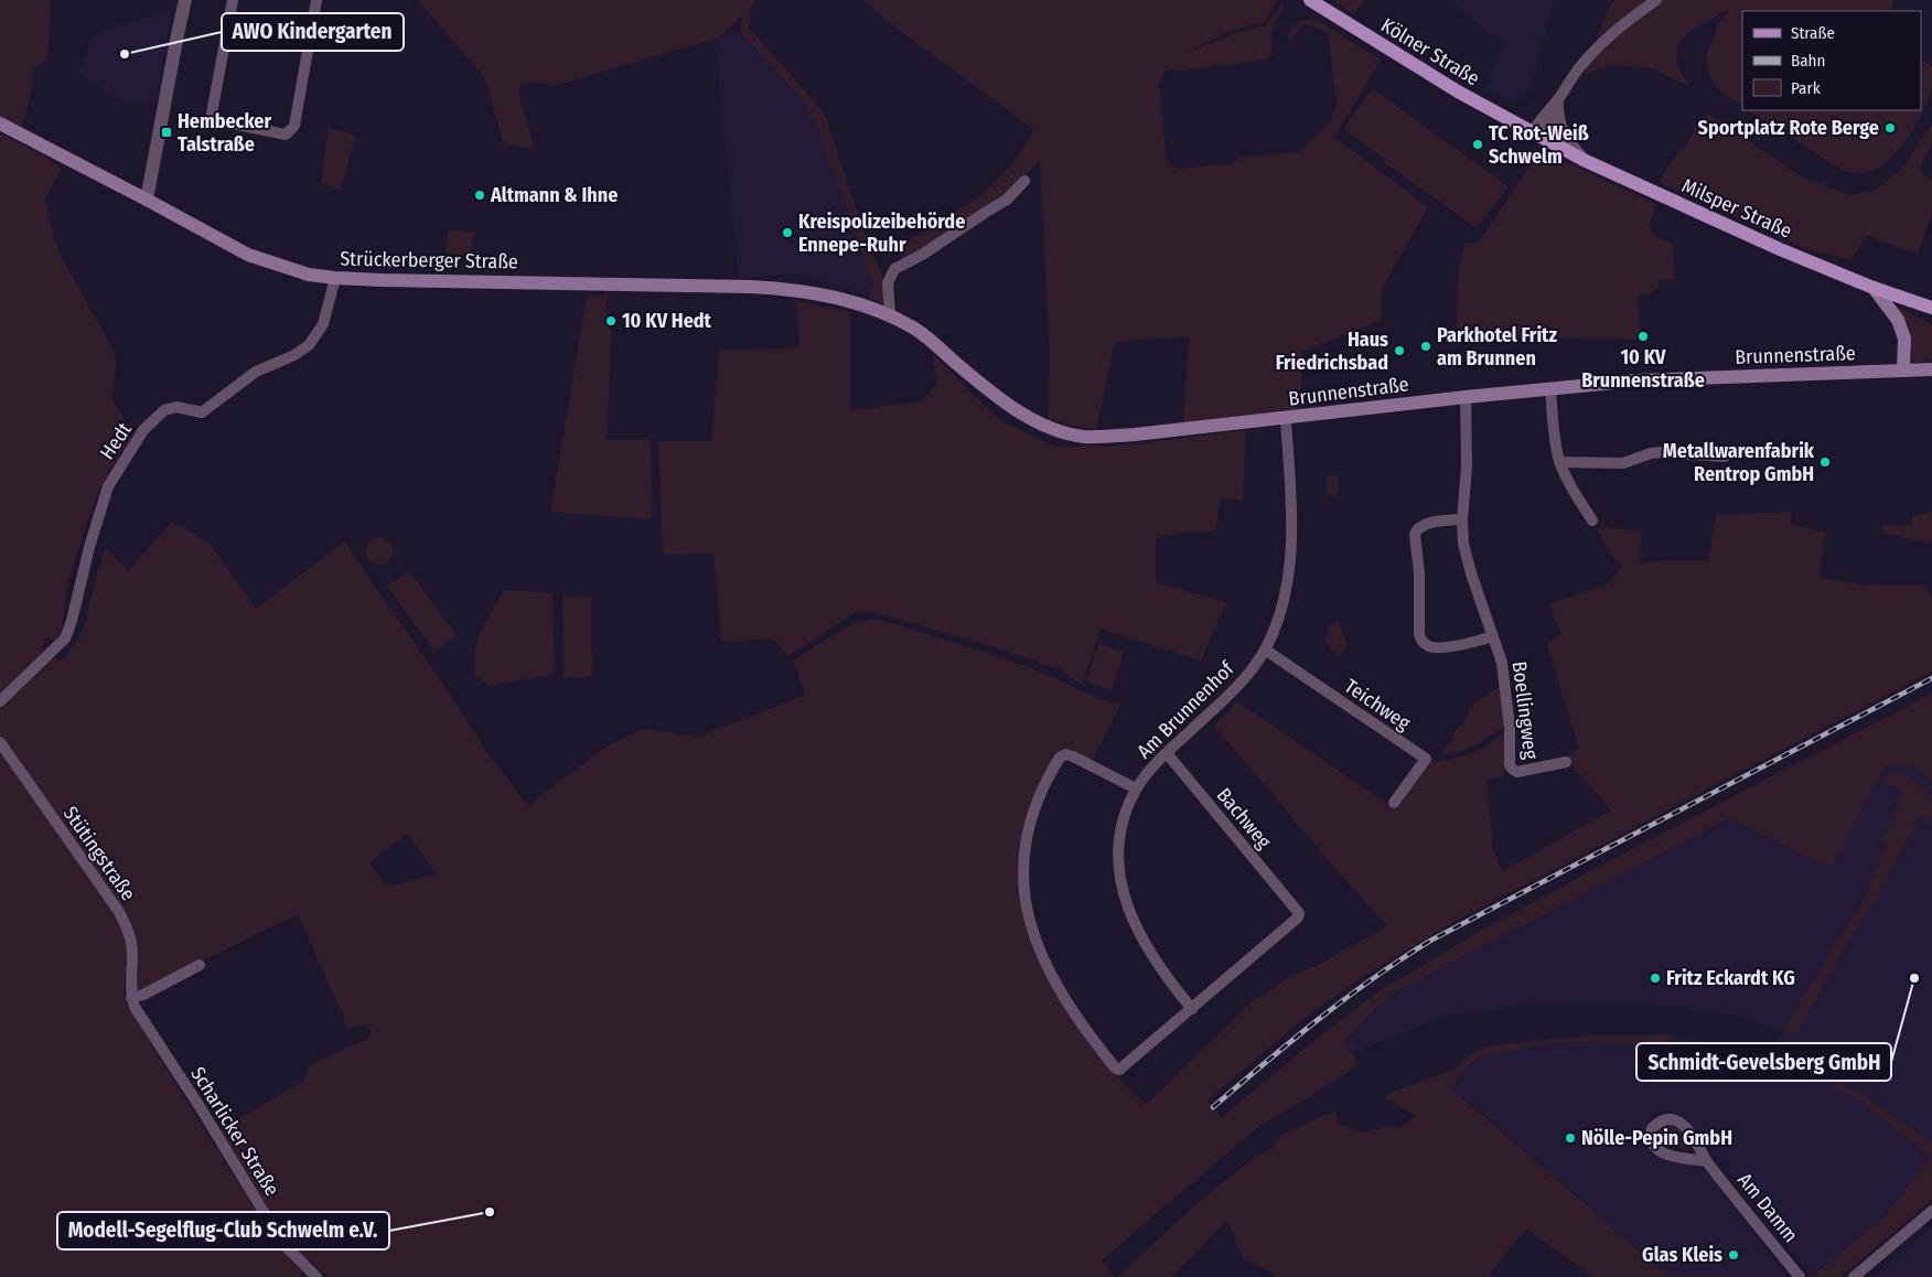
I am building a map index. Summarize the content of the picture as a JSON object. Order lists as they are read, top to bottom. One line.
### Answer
{"streets":{"main road":["Kölner Straße","Milsper Straße","Strückerberger Straße","Brunnenstraße"],"street":["Hedt","Teichweg","Am Brunnenhof","Boellingweg","Bachweg","Stütingstraße","Scharlicker Straße","Am Damm"]},"crossings":[["Kölner Straße","Milsper Straße"],["Strückerberger Straße","Brunnenstraße"],["Strückerberger Straße","Hedt"],["Brunnenstraße","Am Brunnenhof"],["Brunnenstraße","Boellingweg"],["Teichweg","Am Brunnenhof"],["Am Brunnenhof","Bachweg"],["Stütingstraße","Scharlicker Straße"]],"places":{"other":["AWO Kindergarten","Sportplatz Rote Berge","TC Rot-Weiß Schwelm","Altmann & Ihne","Kreispolizeibehörde Ennepe-Ruhr","10 KV Hedt","10 KV Brunnenstraße","Parkhotel Fritz am Brunnen","Haus Friedrichsbad","Metallwarenfabrik Rentrop GmbH","Fritz Eckardt KG","Schmidt-Gevelsberg GmbH","Nölle-Pepin GmbH","Modell-Segelflug-Club Schwelm e.V.","Glas Kleis"],"transit":["Hembecker Talstraße"]},"legend":["Straße","Bahn","Park"]}
